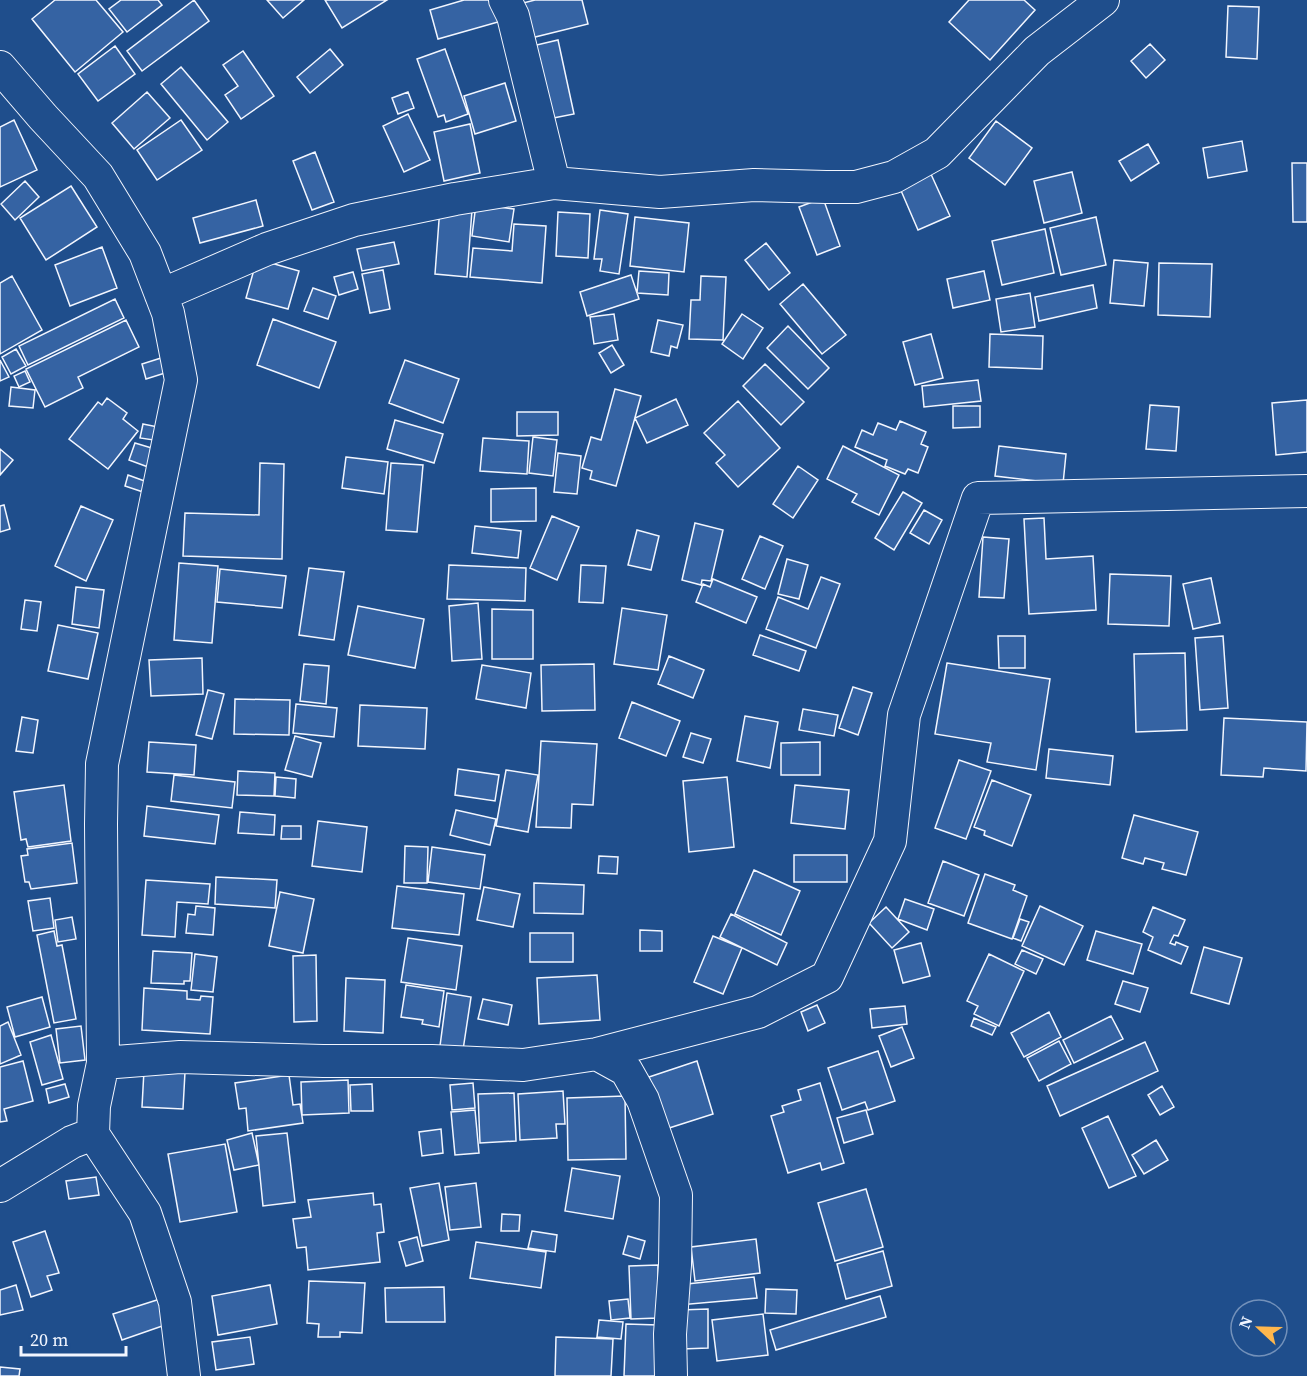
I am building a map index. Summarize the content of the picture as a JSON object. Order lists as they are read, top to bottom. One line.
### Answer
{"scale_bar":"20 m","north":"left"}
